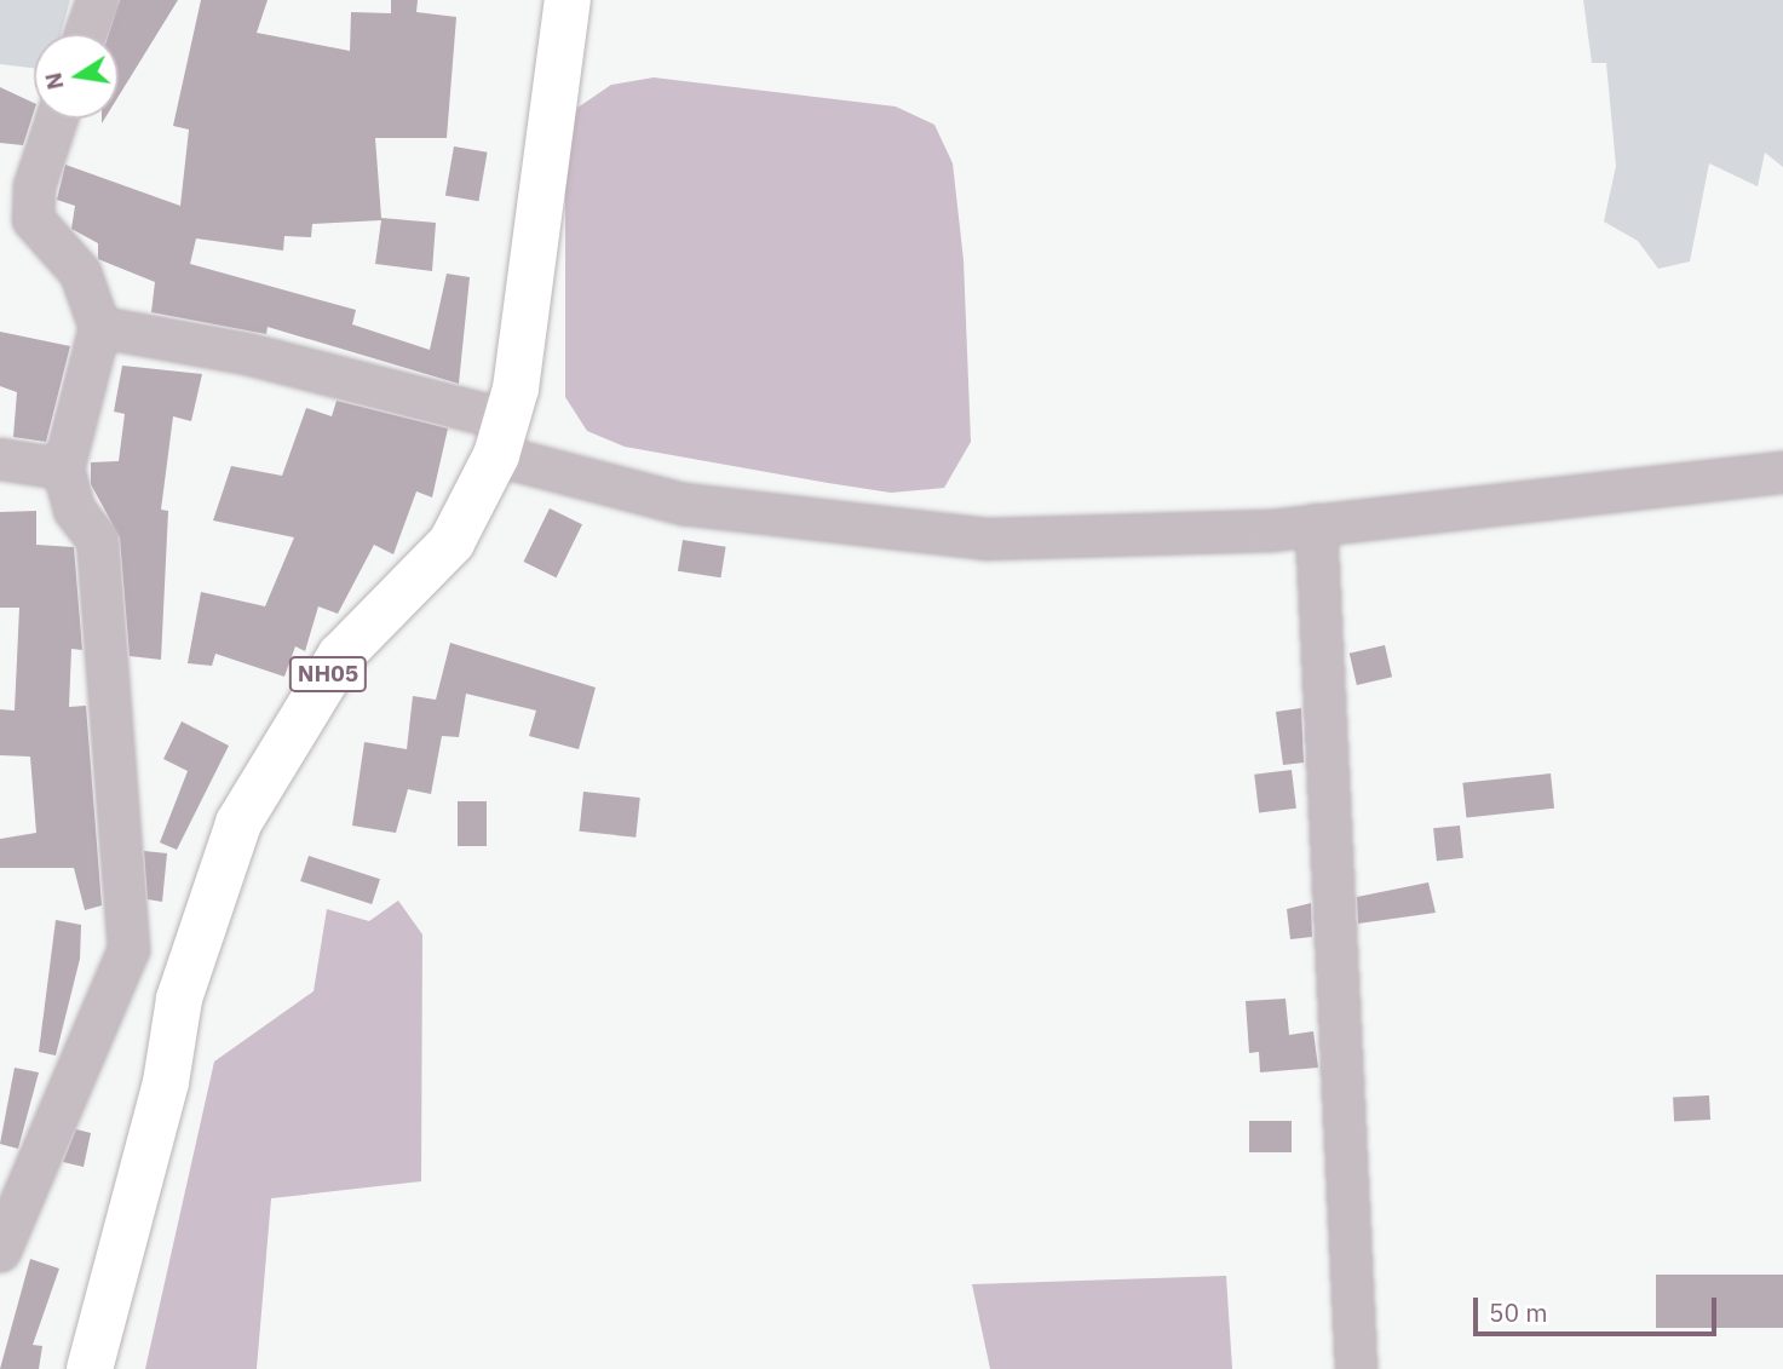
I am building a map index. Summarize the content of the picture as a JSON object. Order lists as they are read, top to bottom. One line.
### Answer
{"streets":{"main road":["NH05"]},"scale_bar":"50 m","north":"left"}
